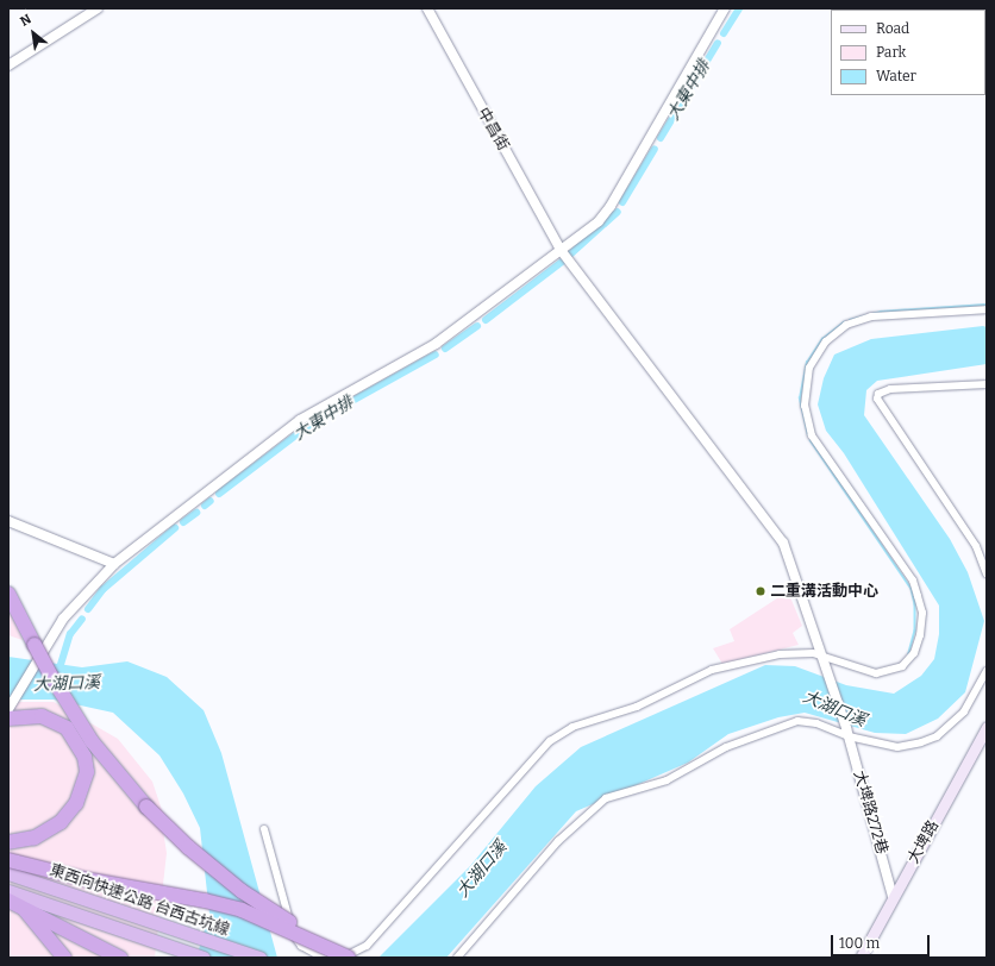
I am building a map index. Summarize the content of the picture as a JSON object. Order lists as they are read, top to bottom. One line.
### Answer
{"streets":{"highway":["東西向快速公路 台西古坑線"],"main road":["大埤路"],"street":["中昌街","大埤路272巷"]},"crossings":[["中昌街","大埤路272巷"],["大埤路272巷","大埤路"]],"water":["大東中排","大湖口溪"],"places":["二重溝活動中心"],"legend":["Road","Park","Water"],"scale_bar":"100 m","north":"top left"}
